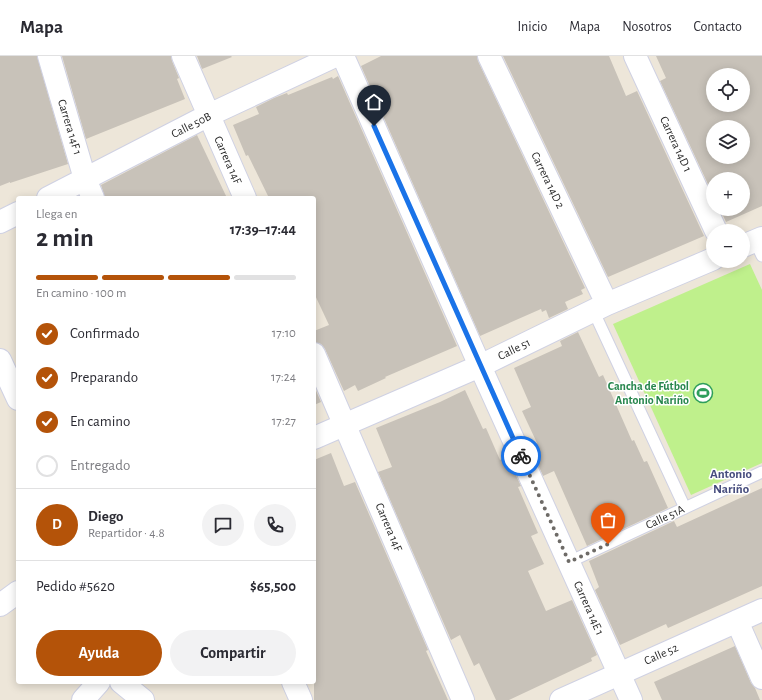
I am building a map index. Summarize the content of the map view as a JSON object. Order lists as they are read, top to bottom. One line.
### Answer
{"streets":{"street":["Calle 50B","Carrera 14F 1","Carrera 14D 1","Carrera 14F","Carrera 14D 2","Calle 51","Carrera 14E 1","Calle 52"],"lane":["Calle 51A"]},"crossings":[["Calle 50B","Carrera 14F 1"],["Calle 50B","Carrera 14F"],["Carrera 14F","Calle 51"],["Carrera 14D 2","Calle 51"],["Carrera 14D 2","Calle 51A"],["Calle 51","Carrera 14E 1"],["Calle 51A","Carrera 14E 1"],["Carrera 14E 1","Calle 52"]],"districts":["Antonio Nariño"],"places":{"sports":["Cancha de Fútbol Antonio Nariño"]},"page":{"header":"Mapa","nav":["Inicio","Mapa","Nosotros","Contacto"],"map_buttons":["+","−"],"heading":["2 min","Llega en","17:39–17:44"],"panel":["Diego","Repartidor · 4.8","Pedido #5620","$65,500"],"bar":"En camino · 100 m","list":[["Confirmado","17:10"],["Preparando","17:24"],["En camino","17:27"],"Entregado"],"round":"D","buttons":["Ayuda","Compartir"]}}
